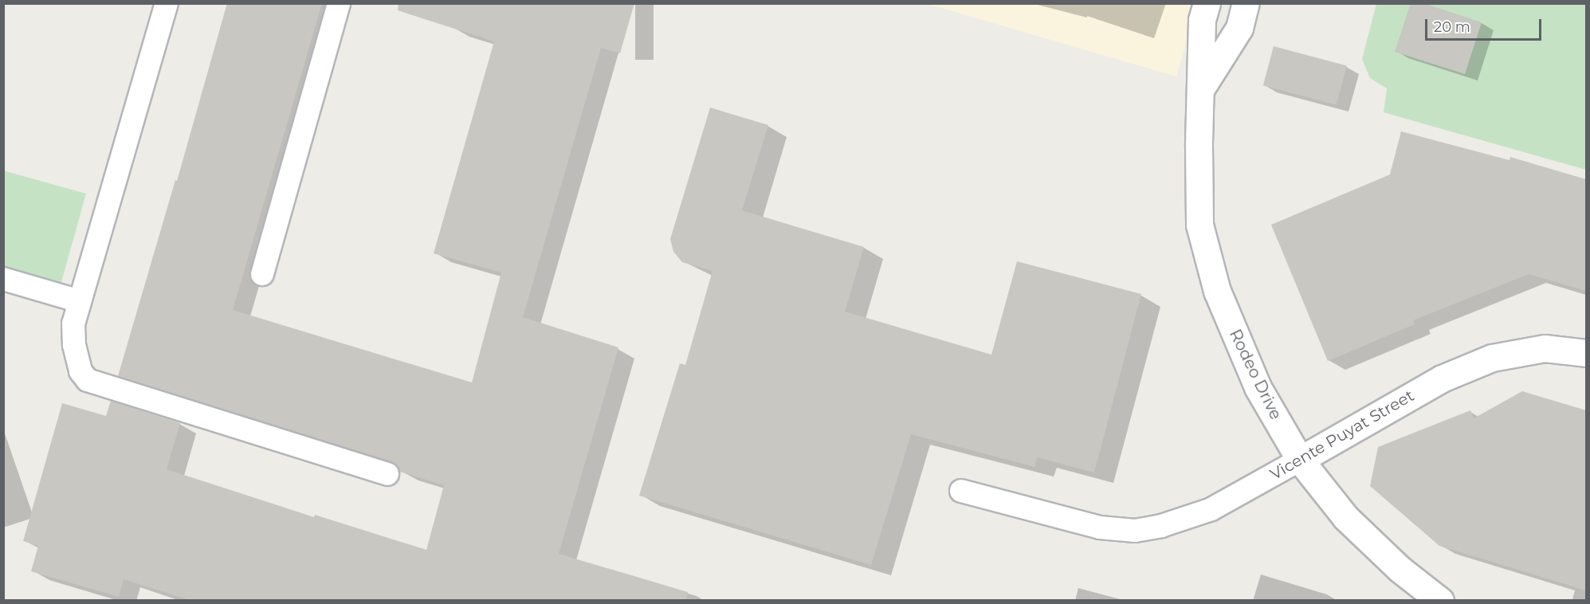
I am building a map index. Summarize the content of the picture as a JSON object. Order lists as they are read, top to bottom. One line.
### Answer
{"streets":{"street":["Rodeo Drive","Vicente Puyat Street"]},"crossings":[["Rodeo Drive","Vicente Puyat Street"]],"scale_bar":"20 m"}
